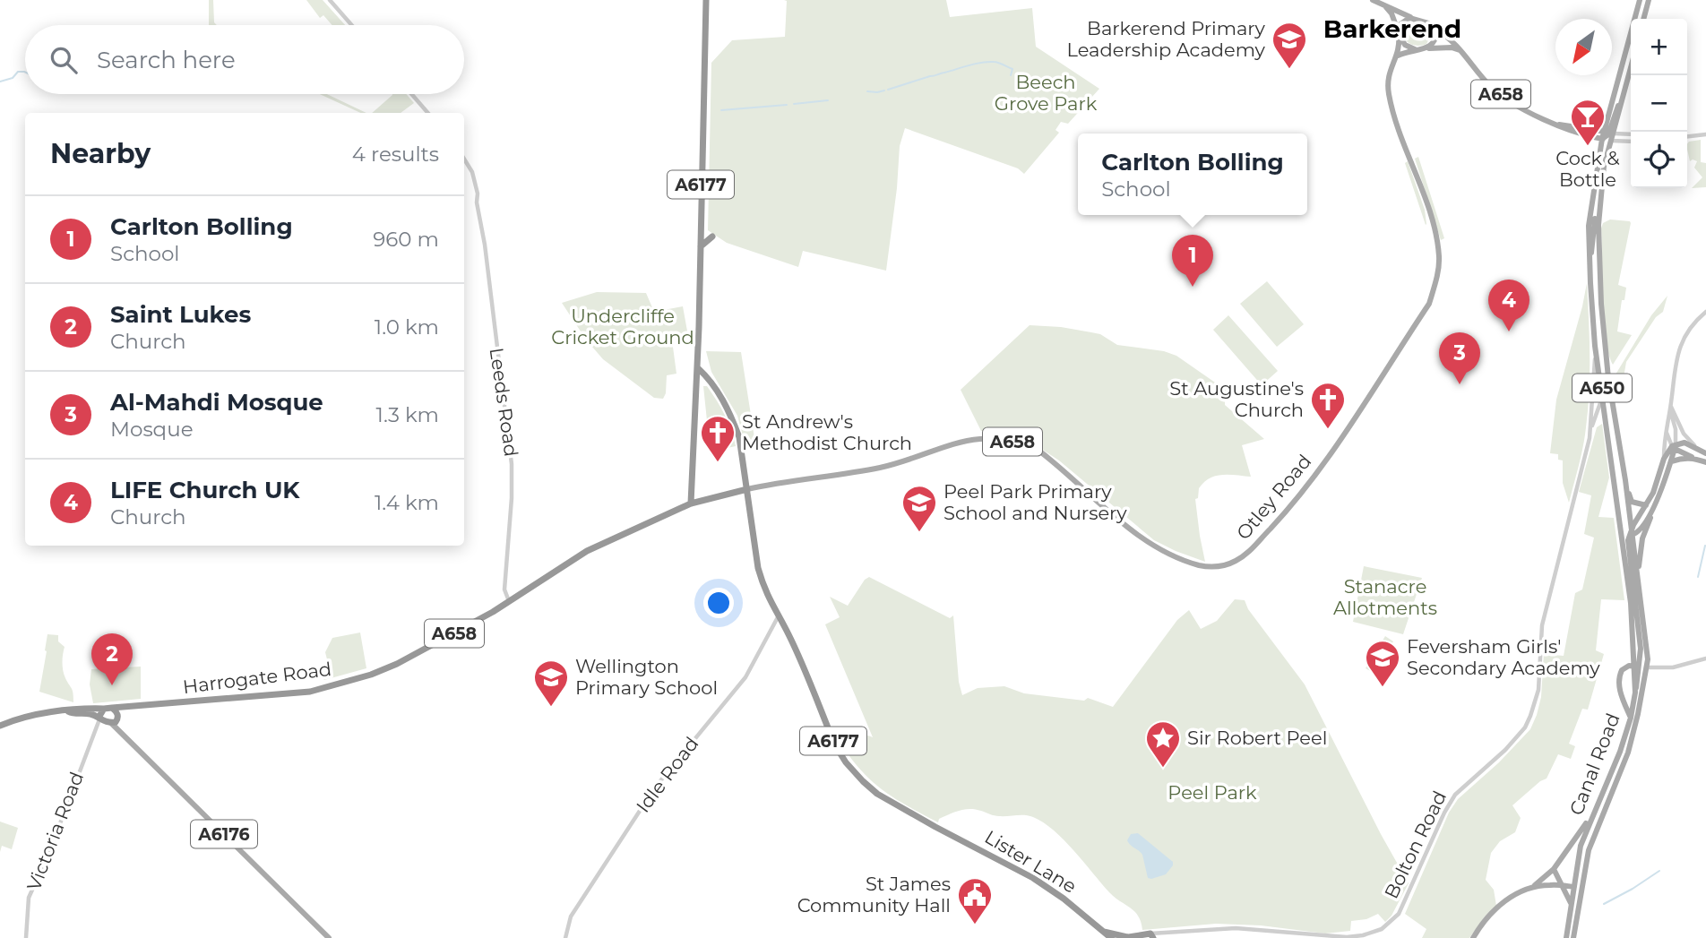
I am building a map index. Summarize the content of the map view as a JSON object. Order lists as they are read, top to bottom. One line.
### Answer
{"streets":{"highway":["A658","A6177","Harrogate Road","Bolton Road","Lister Lane"],"main road":["A650","Otley Road","Canal Road","A6176"],"street":["Leeds Road","Idle Road","Victoria Road"]},"crossings":[["A658","A650"],["A658","Otley Road"],["A658","Harrogate Road"],["A658","Victoria Road"],["A658","A6176"],["A6177","Otley Road"],["A6177","Harrogate Road"],["A6177","Idle Road"],["A6177","Lister Lane"],["A650","Canal Road"],["A650","Bolton Road"],["Leeds Road","Harrogate Road"],["Otley Road","Harrogate Road"],["Idle Road","Lister Lane"],["Victoria Road","A6176"],["Bolton Road","Lister Lane"]],"districts":["Barkerend"],"parks":["Beech Grove Park","Undercliffe Cricket Ground","Stanacre Allotments","Peel Park"],"places":{"school or university":["Barkerend Primary Leadership Academy","Peel Park Primary School and Nursery","Feversham Girls' Secondary Academy","Wellington Primary School"],"bar":["Cock & Bottle"],"church":["St Augustine's Church","St Andrew's Methodist Church"],"place":["Sir Robert Peel"],"public building":["St James Community Hall"]},"north":"bottom left","page":{"map_buttons":["+","−"],"search":"Search here","heading":["Nearby","4 results"],"popup":["Carlton Bolling","School"],"list":[{"mark":"1","name":"Carlton Bolling","note":"School","value":"960 m"},{"mark":"2","name":"Saint Lukes","note":"Church","value":"1.0 km"},{"mark":"3","name":"Al‐Mahdi Mosque","note":"Mosque","value":"1.3 km"},{"mark":"4","name":"LIFE Church UK","note":"Church","value":"1.4 km"}],"pins":["1","4","3","2"]}}
